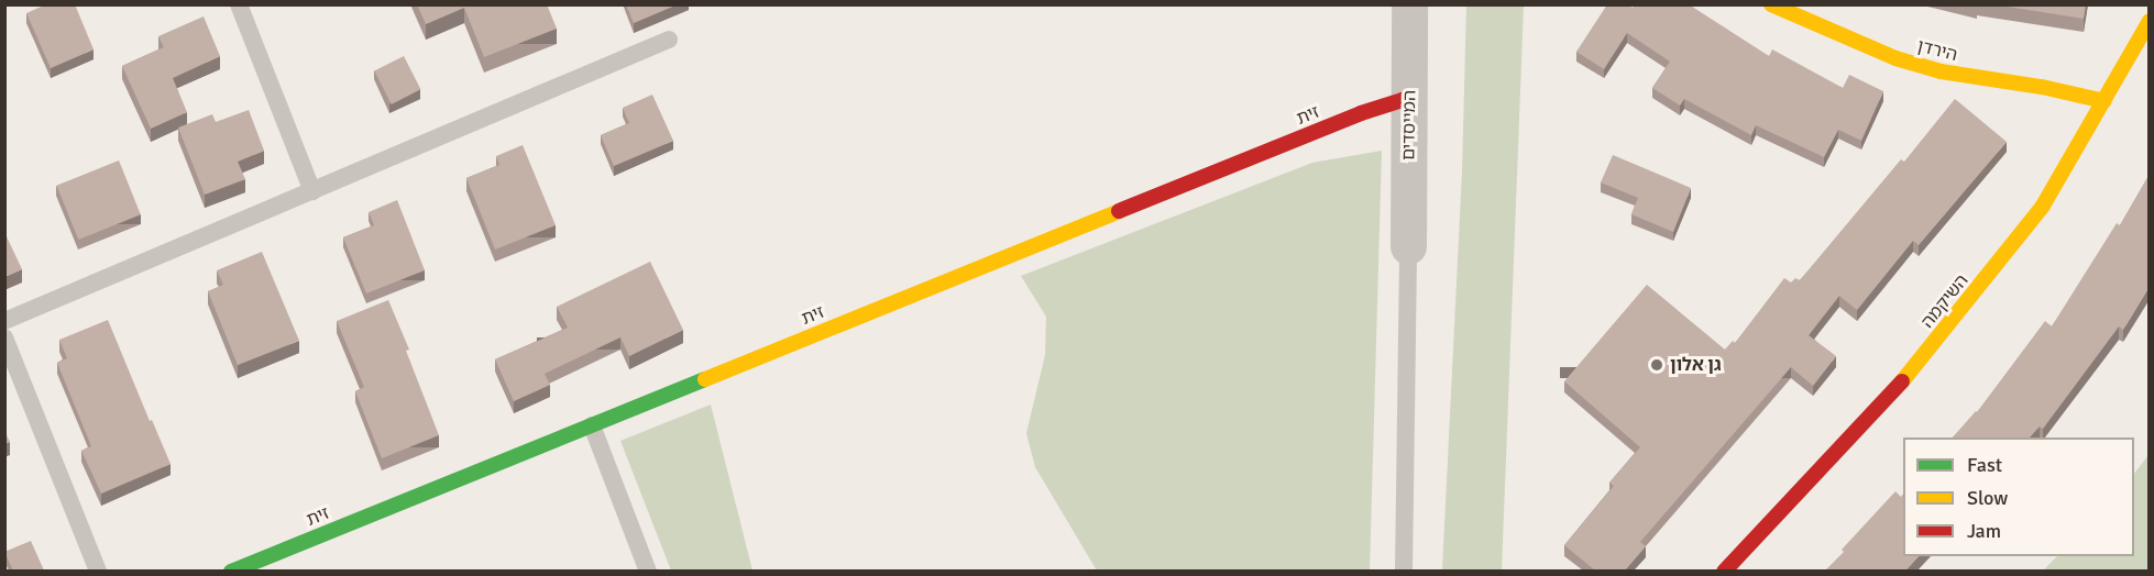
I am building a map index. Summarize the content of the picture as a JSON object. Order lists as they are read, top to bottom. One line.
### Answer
{"streets":{"street":["הירדן","זית","המייסדים","השיקמה"]},"crossings":[["הירדן","השיקמה"],["זית","המייסדים"]],"places":["גן אלון"],"legend":["Fast","Slow","Jam"]}
